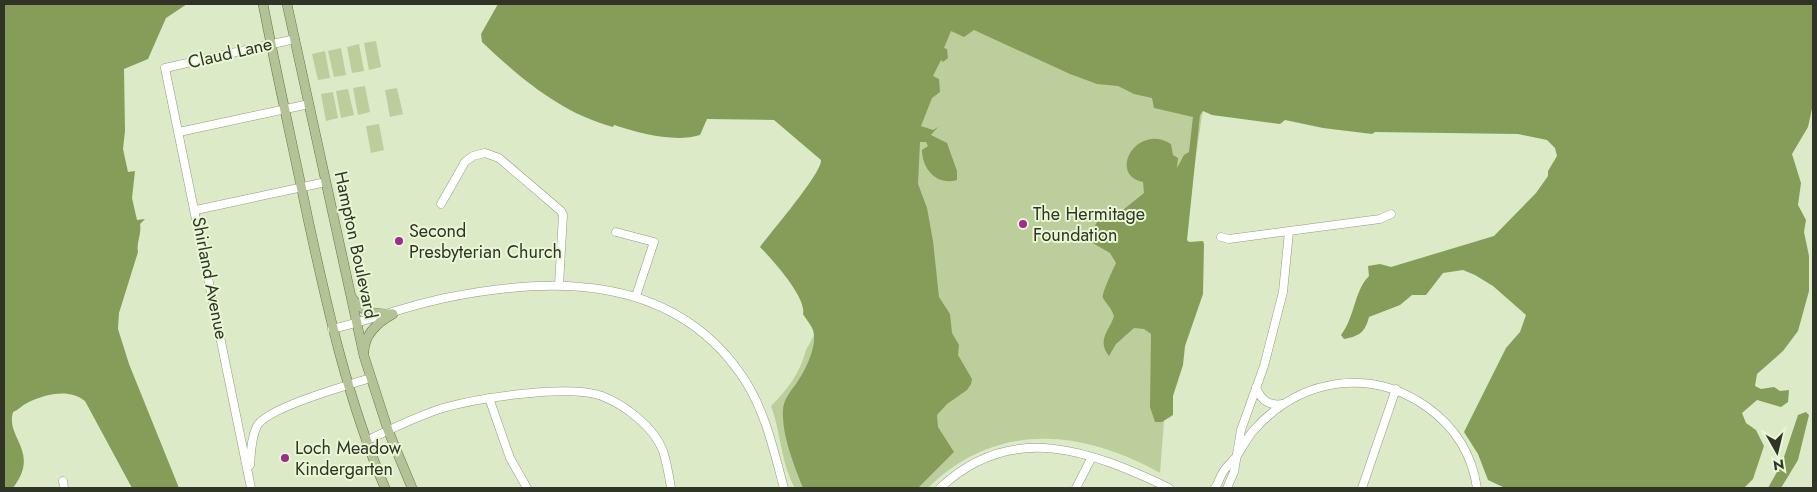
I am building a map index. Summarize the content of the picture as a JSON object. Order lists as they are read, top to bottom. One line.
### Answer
{"streets":{"main road":["Hampton Boulevard"],"street":["Claud Lane","Shirland Avenue"]},"crossings":[["Claud Lane","Hampton Boulevard"],["Claud Lane","Shirland Avenue"]],"places":["The Hermitage Foundation","Second Presbyterian Church","Loch Meadow Kindergarten"],"north":"bottom"}
